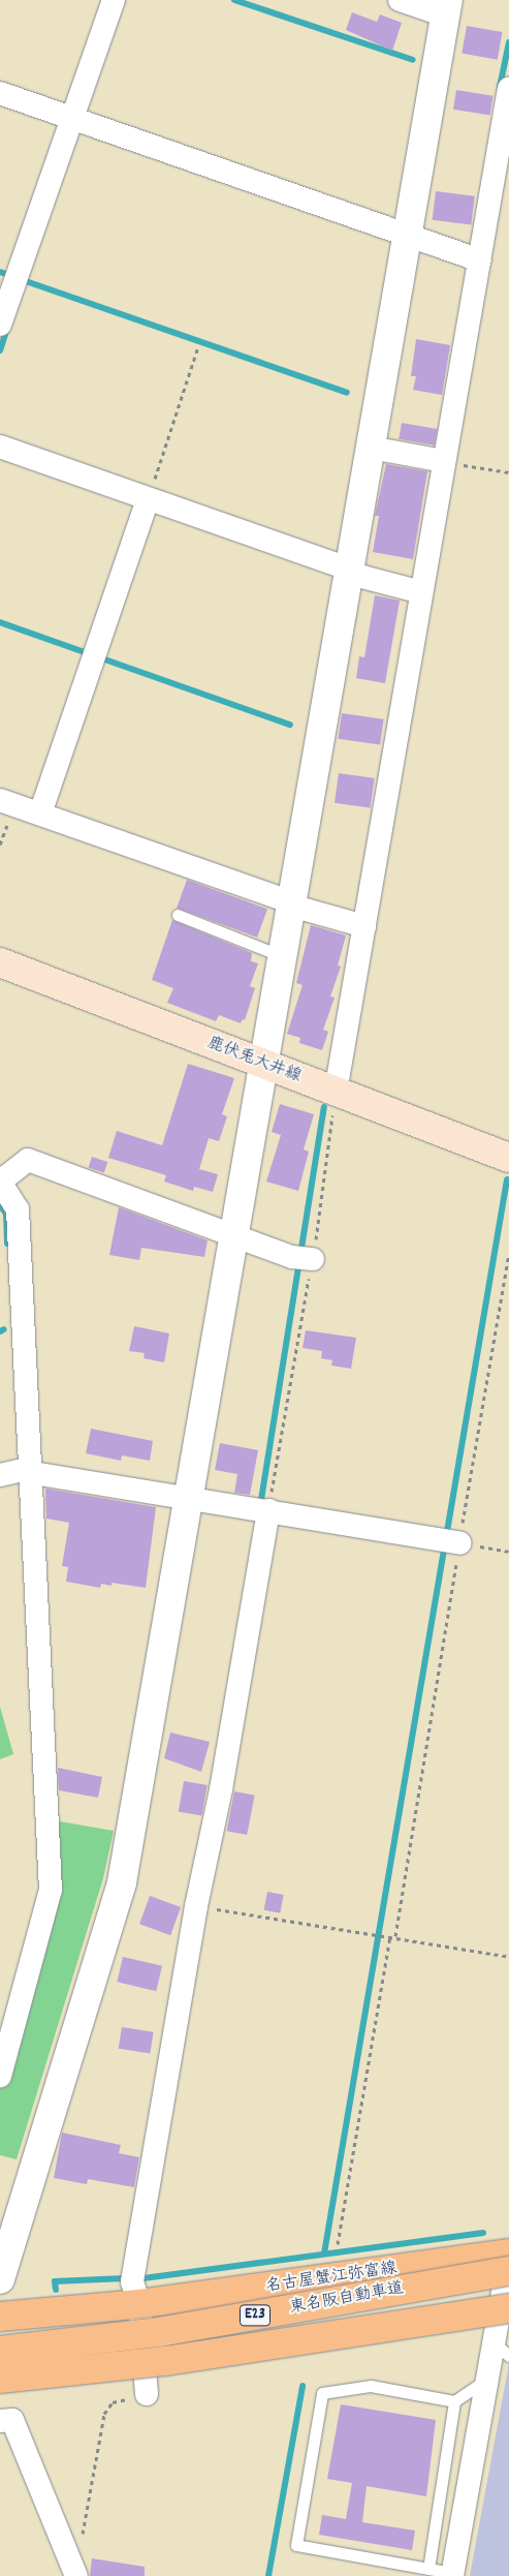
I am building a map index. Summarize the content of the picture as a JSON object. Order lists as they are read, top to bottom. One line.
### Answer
{"streets":{"main road":["鹿伏兎大井線","名古屋蟹江弥富線","東名阪自動車道","E23"]}}
